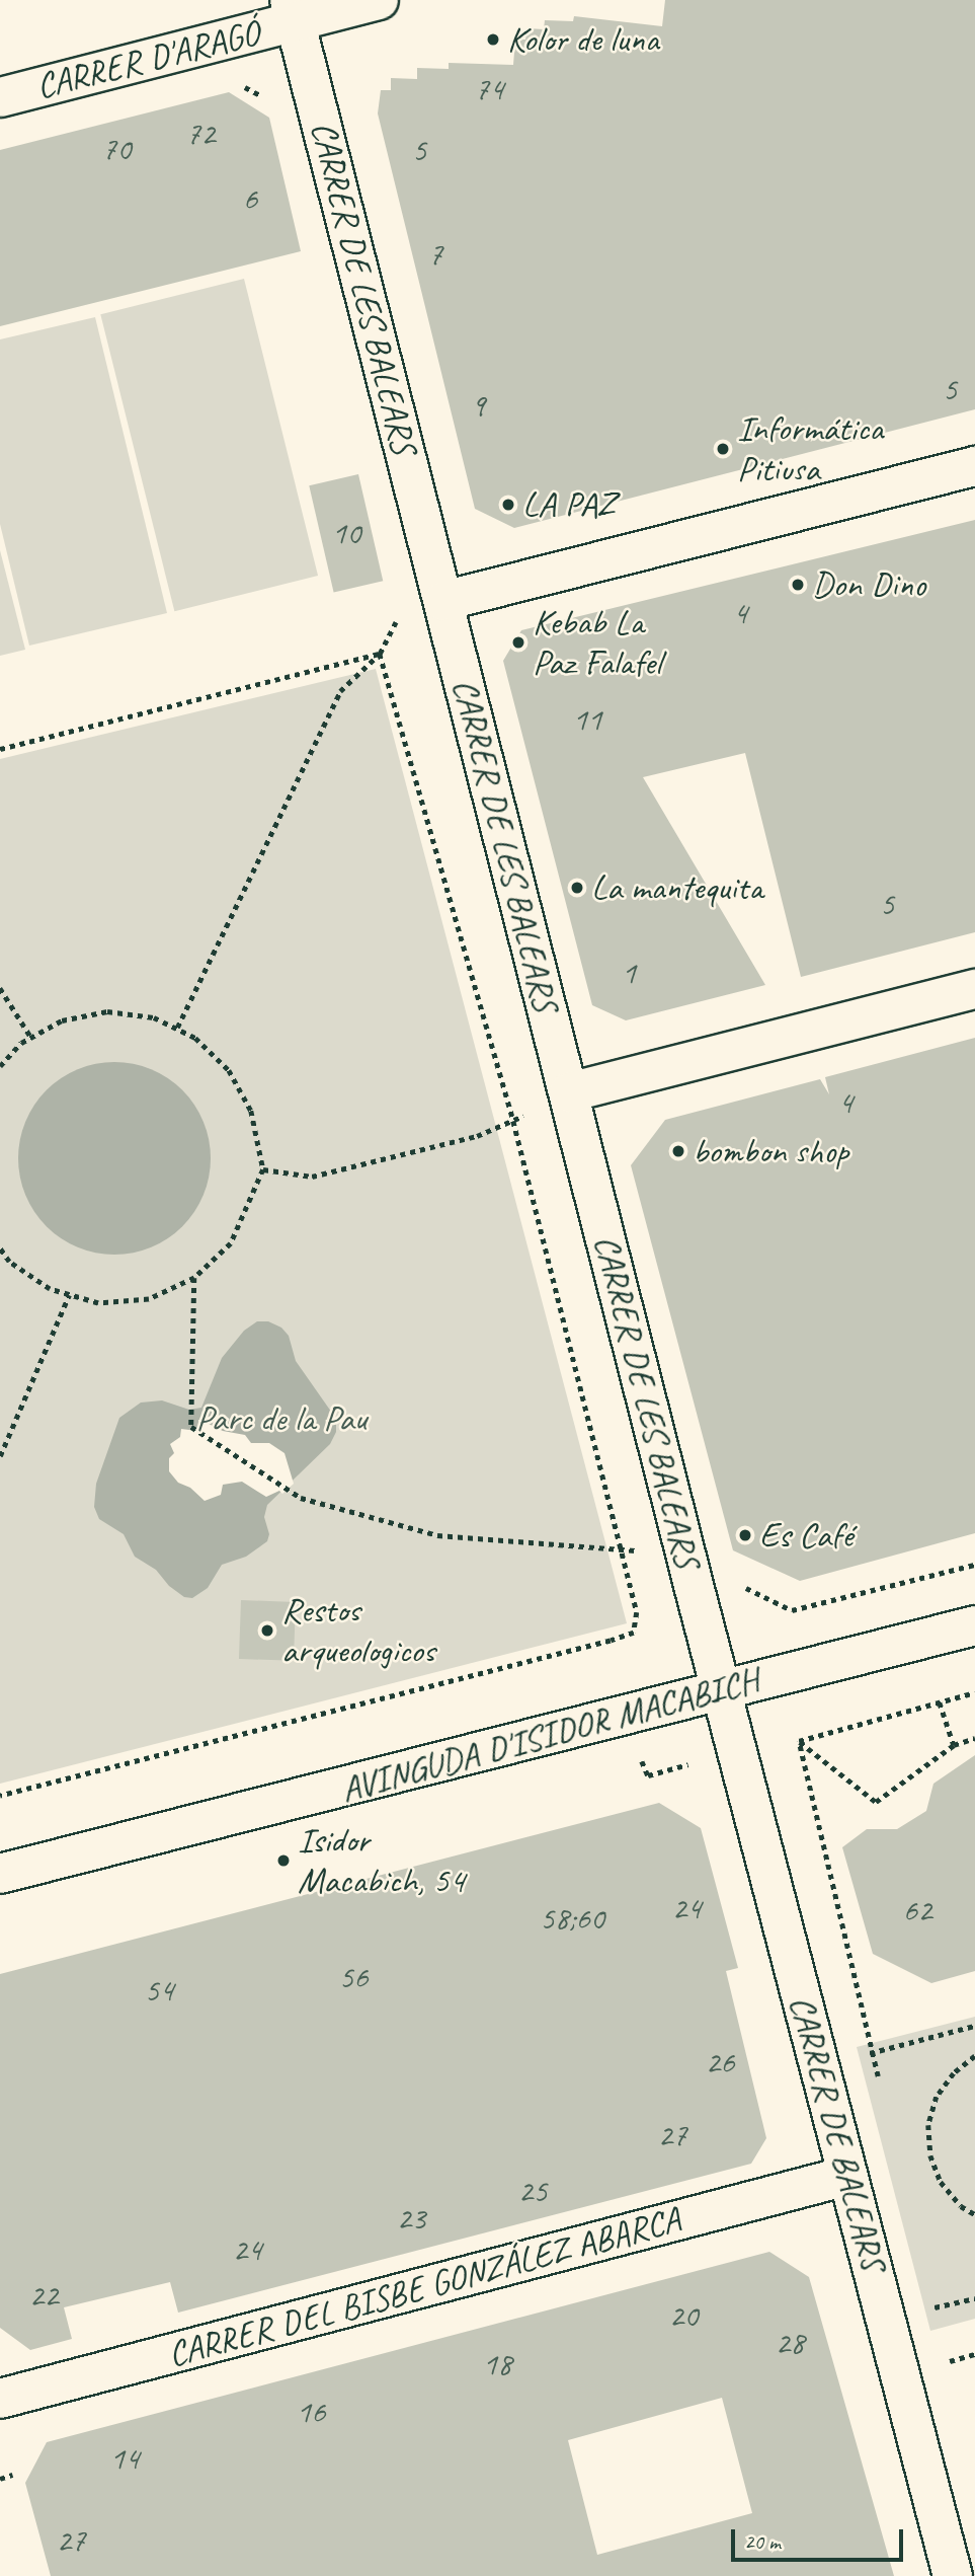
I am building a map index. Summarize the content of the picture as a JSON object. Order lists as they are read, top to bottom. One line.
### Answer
{"streets":{"street":["CARRER D'ARAGÓ","CARRER DE LES BALEARS","AVINGUDA D'ISIDOR MACABICH","CARRER DE BALEARS","CARRER DEL BISBE GONZÁLEZ ABARCA"]},"crossings":[["CARRER D'ARAGÓ","CARRER DE LES BALEARS"],["CARRER DE LES BALEARS","AVINGUDA D'ISIDOR MACABICH"],["CARRER DE LES BALEARS","CARRER DE BALEARS"],["AVINGUDA D'ISIDOR MACABICH","CARRER DE BALEARS"],["CARRER DE BALEARS","CARRER DEL BISBE GONZÁLEZ ABARCA"]],"parks":["Parc de la Pau"],"places":["Kolor de luna","Informática Pitiusa","LA PAZ","Don Dino","Kebab La Paz Falafel","La mantequita","bombon shop","Es Café","Restos arqueologicos","Isidor Macabich, 54"],"house_numbers":["74","72","70","5","6","7","5","9","10","4","11","5","1","4","24","62","58;60","56","54","26","27","25","23","24","22","20","28","18","16","14","27"],"scale_bar":"20 m"}
